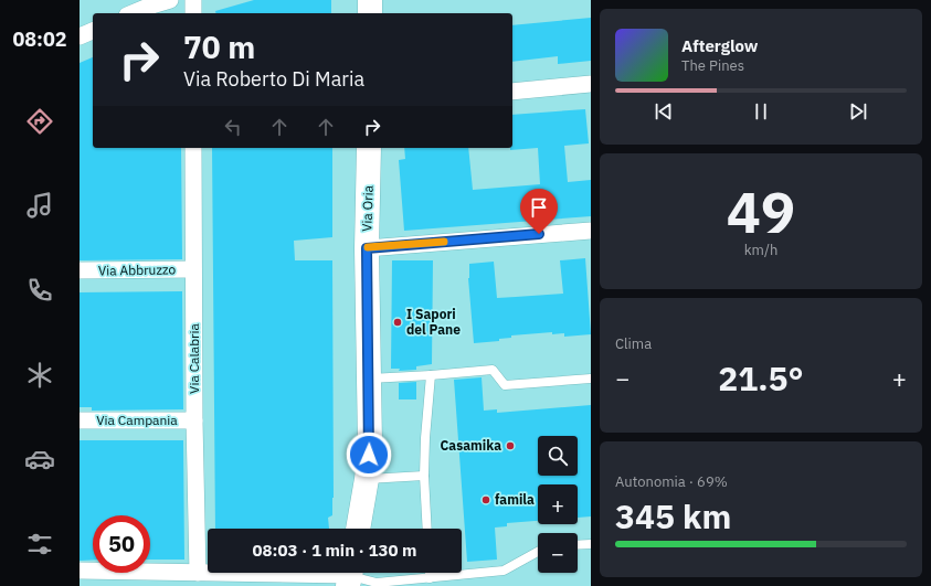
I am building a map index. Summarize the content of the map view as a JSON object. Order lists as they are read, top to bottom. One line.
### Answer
{"streets":{"main road":["Via Oria"],"street":["Via Abbruzzo","Via Calabria","Via Campania"]},"crossings":[["Via Abbruzzo","Via Calabria"],["Via Calabria","Via Campania"]],"places":["I Sapori del Pane","Casamika","famila"],"page":{"tabs":"08:02","turn":["70 m","Via Roberto Di Maria"],"song":["Afterglow","The Pines"],"tile":[["49","km/h"],"Clima",["Autonomia · 69%","345 km"]],"heat":["−","21.5°","+"],"map_buttons":["+","−"],"limit":"50","trip":"08:03 · 1 min · 130 m"}}
